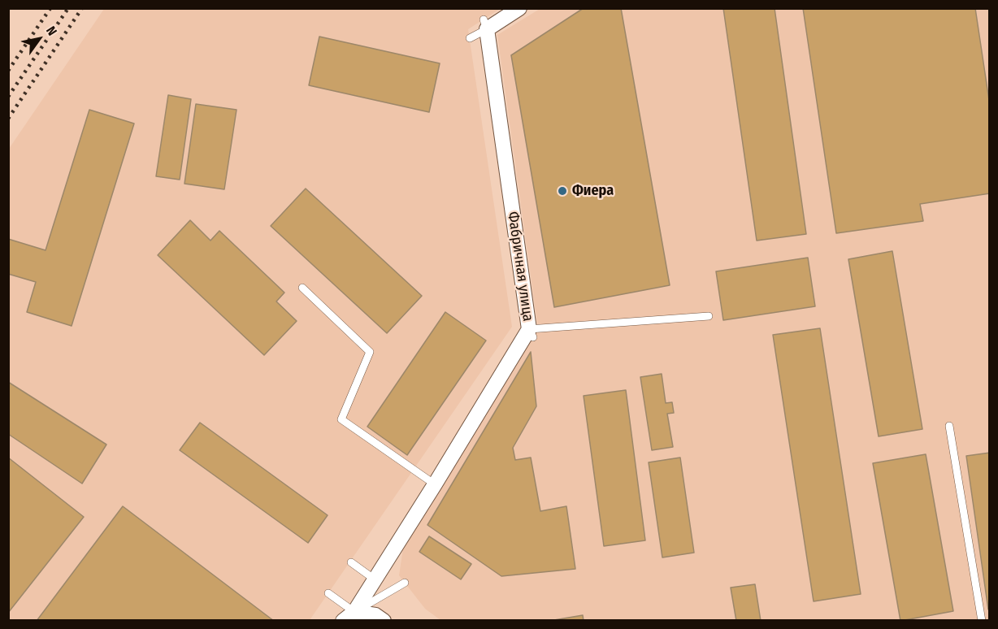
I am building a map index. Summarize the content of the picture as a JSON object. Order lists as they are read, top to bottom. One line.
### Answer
{"streets":{"street":["Фабричная улица"]},"places":["Фиера"],"north":"top right"}
